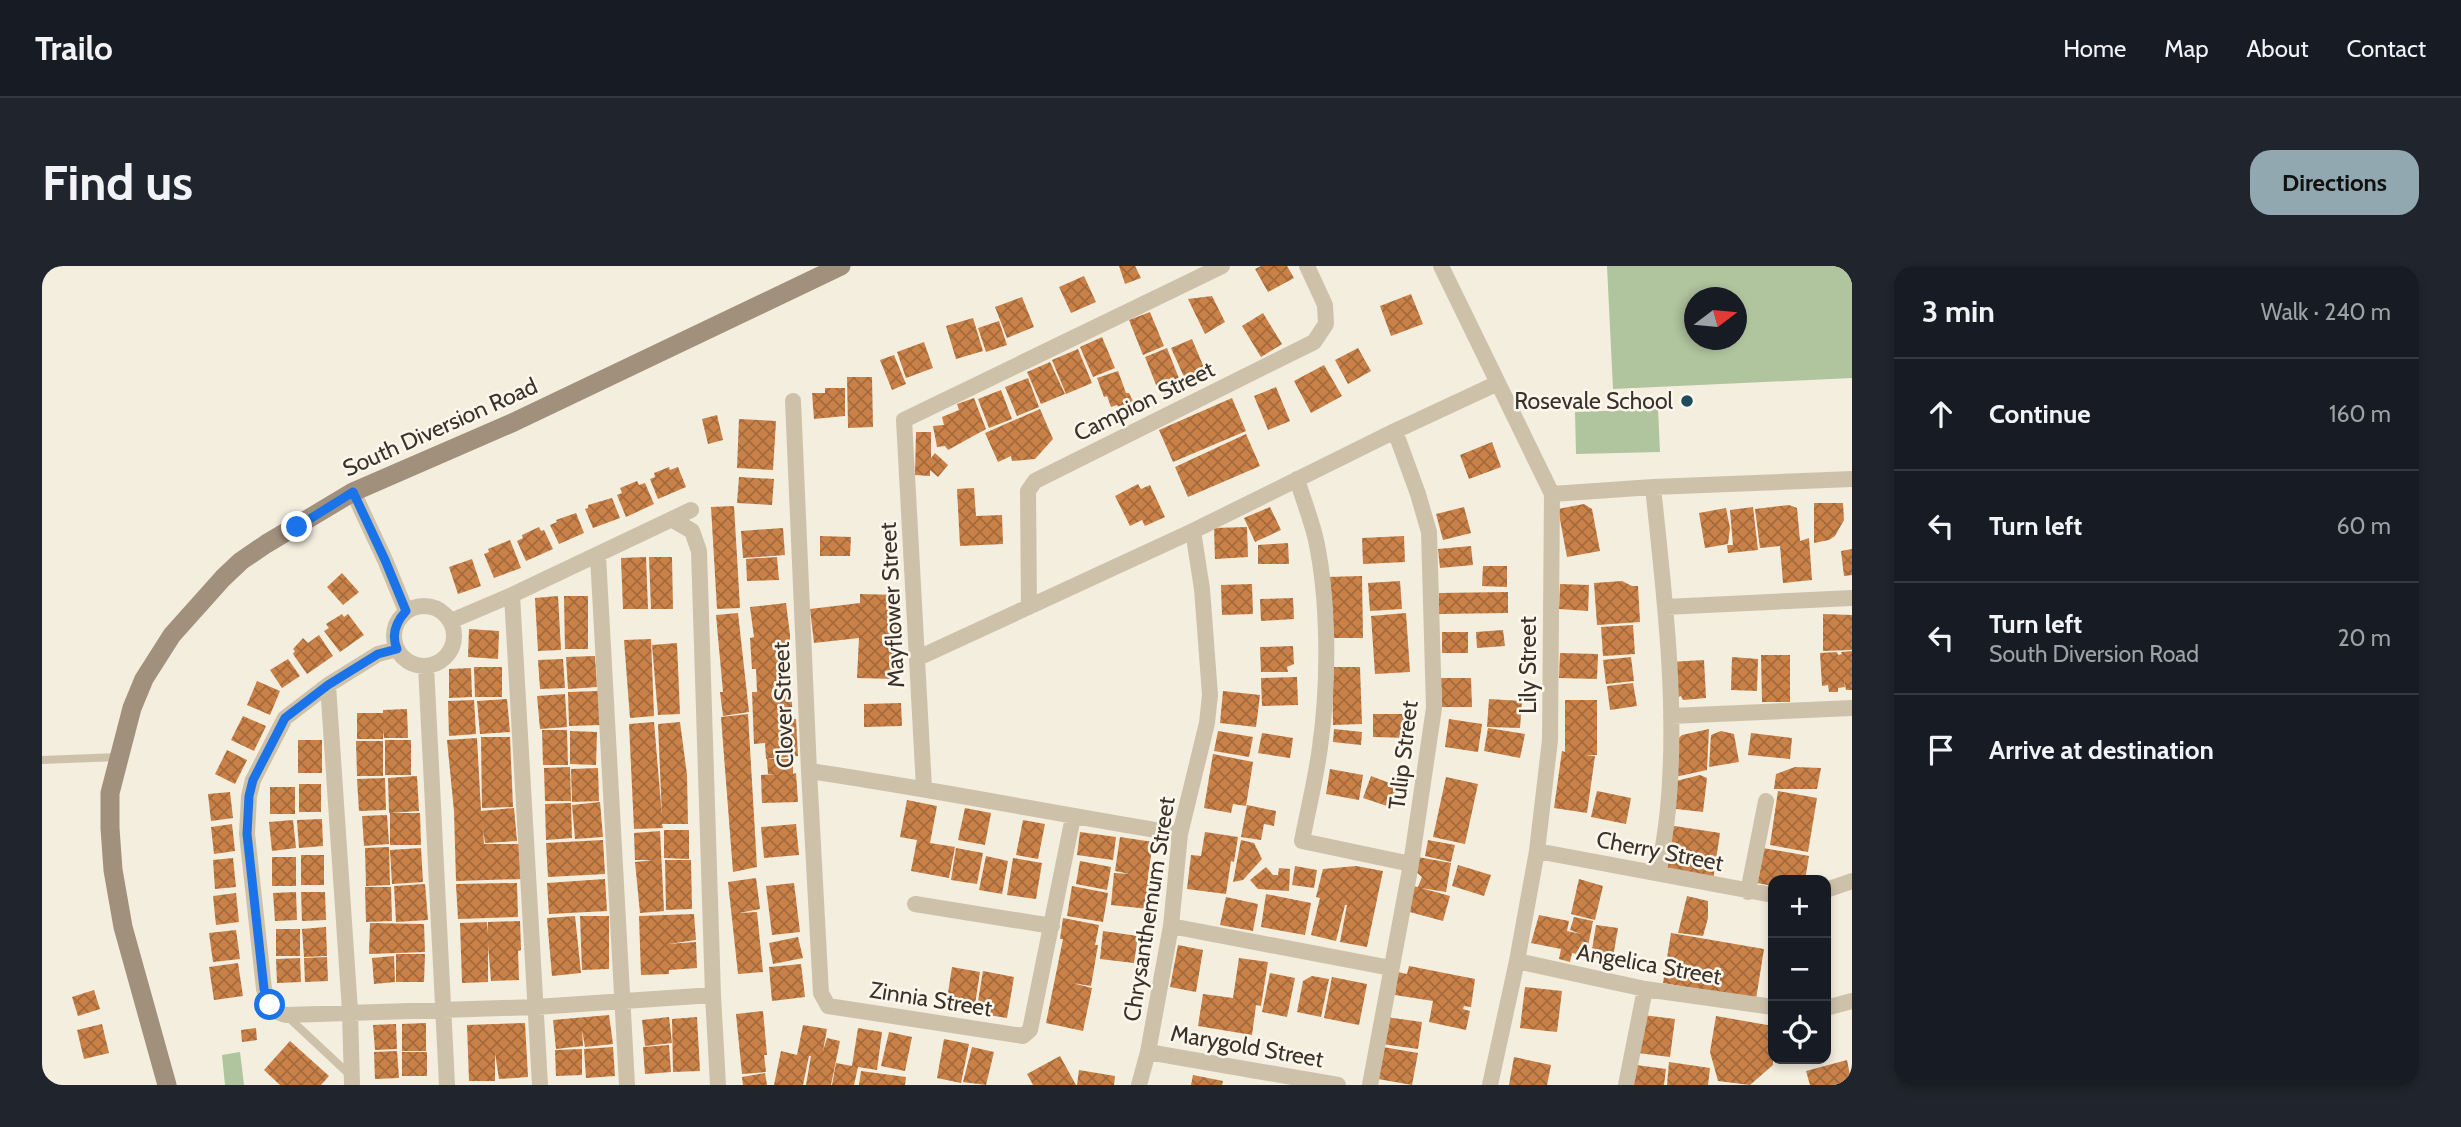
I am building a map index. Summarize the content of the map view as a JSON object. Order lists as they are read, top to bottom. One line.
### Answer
{"streets":{"main road":["South Diversion Road"],"street":["Campion Street","Mayflower Street","Lily Street","Clover Street","Tulip Street","Cherry Street","Chrysanthemum Street","Angelica Street","Zinnia Street","Marygold Street"]},"crossings":[["Lily Street","Cherry Street"],["Lily Street","Angelica Street"],["Clover Street","Zinnia Street"],["Chrysanthemum Street","Marygold Street"]],"places":["Rosevale School"],"north":"right","page":{"header":"Trailo","nav":["Home","Map","About","Contact"],"buttons":"Directions","title":"Find us","heading":["3 min","Walk · 240 m"],"list":[["Continue","160 m"],["Turn left","60 m"],["Turn left","South Diversion Road","20 m"],"Arrive at destination"],"map_buttons":["+","−"]}}
